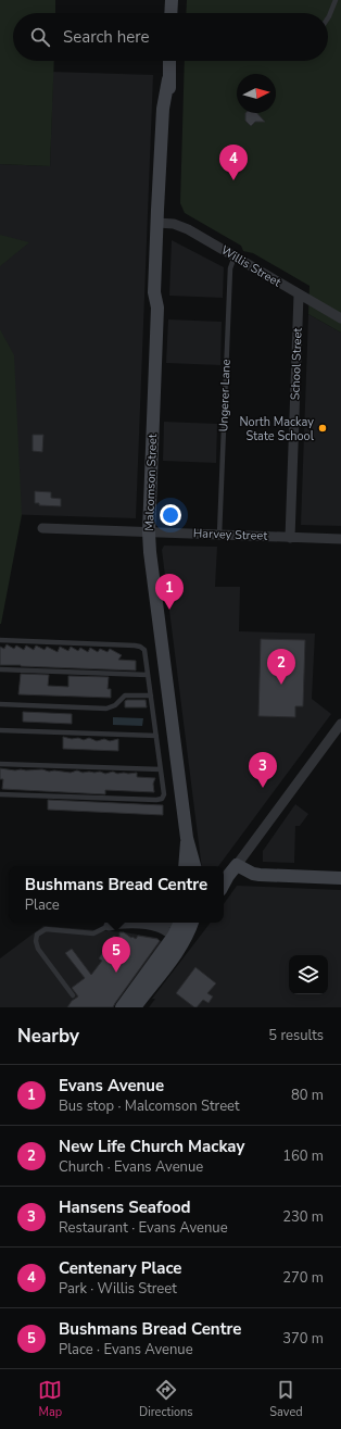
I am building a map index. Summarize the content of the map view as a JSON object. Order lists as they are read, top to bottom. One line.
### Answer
{"streets":{"main road":["Malcomson Street"],"street":["Willis Street","School Street","Harvey Street"],"lane":["Ungerer Lane"]},"crossings":[["Willis Street","School Street"],["Willis Street","Ungerer Lane"],["Willis Street","Malcomson Street"],["School Street","Harvey Street"],["Ungerer Lane","Harvey Street"],["Malcomson Street","Harvey Street"]],"places":["North Mackay State School"],"north":"right","page":{"search":"Search here","pins":["4","1","2","3","5"],"popup":["Bushmans Bread Centre","Place"],"heading":["Nearby","5 results"],"list":[{"mark":"1","name":"Evans Avenue","note":"Bus stop · Malcomson Street","value":"80 m"},{"mark":"2","name":"New Life Church Mackay","note":"Church · Evans Avenue","value":"160 m"},{"mark":"3","name":"Hansens Seafood","note":"Restaurant · Evans Avenue","value":"230 m"},{"mark":"4","name":"Centenary Place","note":"Park · Willis Street","value":"270 m"},{"mark":"5","name":"Bushmans Bread Centre","note":"Place · Evans Avenue","value":"370 m"}],"nav":["Map","Directions","Saved"]}}
